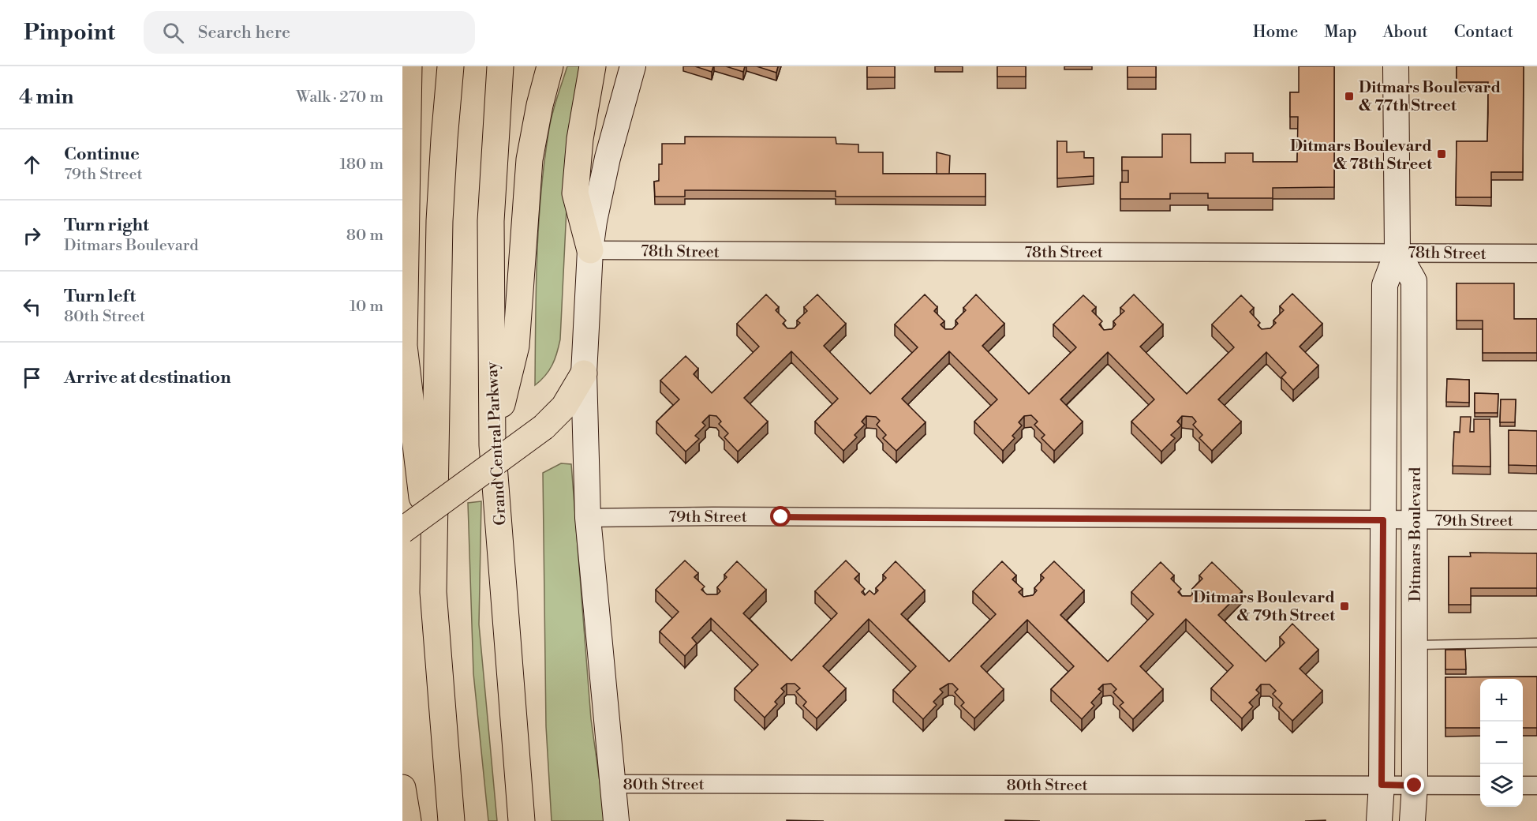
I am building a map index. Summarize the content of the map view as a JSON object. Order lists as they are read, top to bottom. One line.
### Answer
{"streets":{"main road":["Grand Central Parkway"],"street":["78th Street","79th Street","Ditmars Boulevard","80th Street"]},"crossings":[["78th Street","Ditmars Boulevard"],["79th Street","Ditmars Boulevard"],["Ditmars Boulevard","80th Street"]],"places":{"transit":["Ditmars Boulevard & 77th Street","Ditmars Boulevard & 78th Street","Ditmars Boulevard & 79th Street"]},"page":{"header":"Pinpoint","search":"Search here","nav":["Home","Map","About","Contact"],"heading":["4 min","Walk · 270 m"],"list":[["Continue","79th Street","180 m"],["Turn right","Ditmars Boulevard","80 m"],["Turn left","80th Street","10 m"],"Arrive at destination"],"map_buttons":["+","−"]}}
